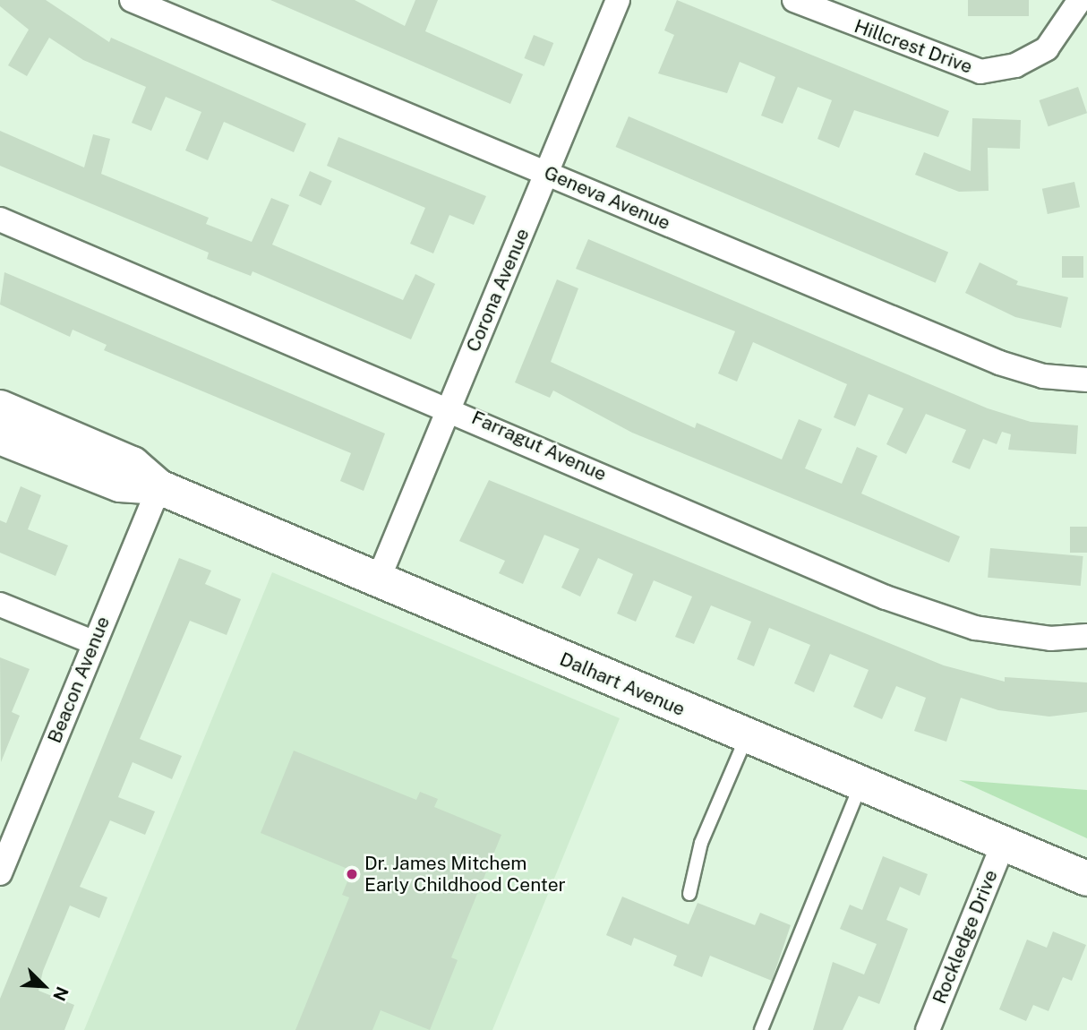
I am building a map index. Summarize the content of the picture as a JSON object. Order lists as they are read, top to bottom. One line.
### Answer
{"streets":{"main road":["Dalhart Avenue"],"street":["Hillcrest Drive","Geneva Avenue","Corona Avenue","Farragut Avenue","Beacon Avenue","Rockledge Drive"]},"crossings":[["Geneva Avenue","Corona Avenue"],["Corona Avenue","Farragut Avenue"],["Corona Avenue","Dalhart Avenue"],["Beacon Avenue","Dalhart Avenue"],["Dalhart Avenue","Rockledge Drive"]],"places":["Dr. James Mitchem Early Childhood Center"],"north":"bottom right"}
